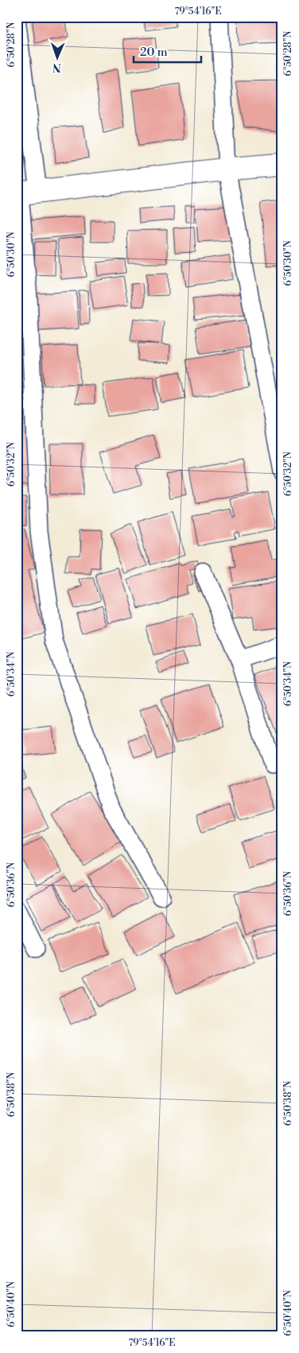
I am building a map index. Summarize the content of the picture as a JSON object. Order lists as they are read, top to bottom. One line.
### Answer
{"scale_bar":"20 m","north":"bottom","coordinates":["79°54'16\"E","6°50'28\"N","6°50'30\"N","6°50'32\"N","6°50'34\"N","6°50'36\"N","6°50'38\"N","6°50'40\"N"]}
